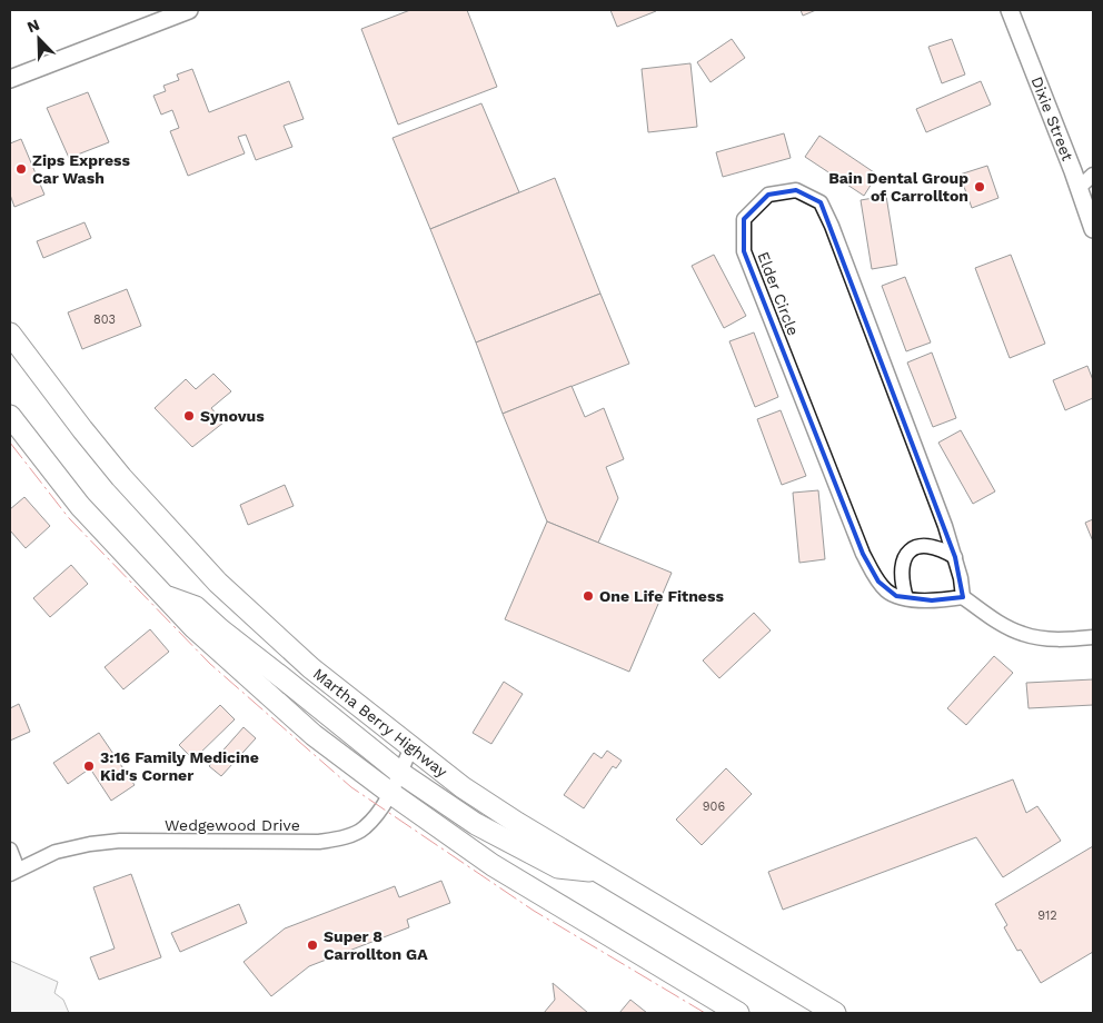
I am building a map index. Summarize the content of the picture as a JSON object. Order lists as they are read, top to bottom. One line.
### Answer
{"streets":{"main road":["Martha Berry Highway"],"street":["Dixie Street","Elder Circle","Wedgewood Drive"]},"crossings":[["Martha Berry Highway","Wedgewood Drive"]],"places":["Zips Express Car Wash","Bain Dental Group of Carrollton","Synovus","One Life Fitness","3:16 Family Medicine Kid's Corner","Super 8 Carrollton GA"],"house_numbers":["803","906","912"],"north":"top left"}
